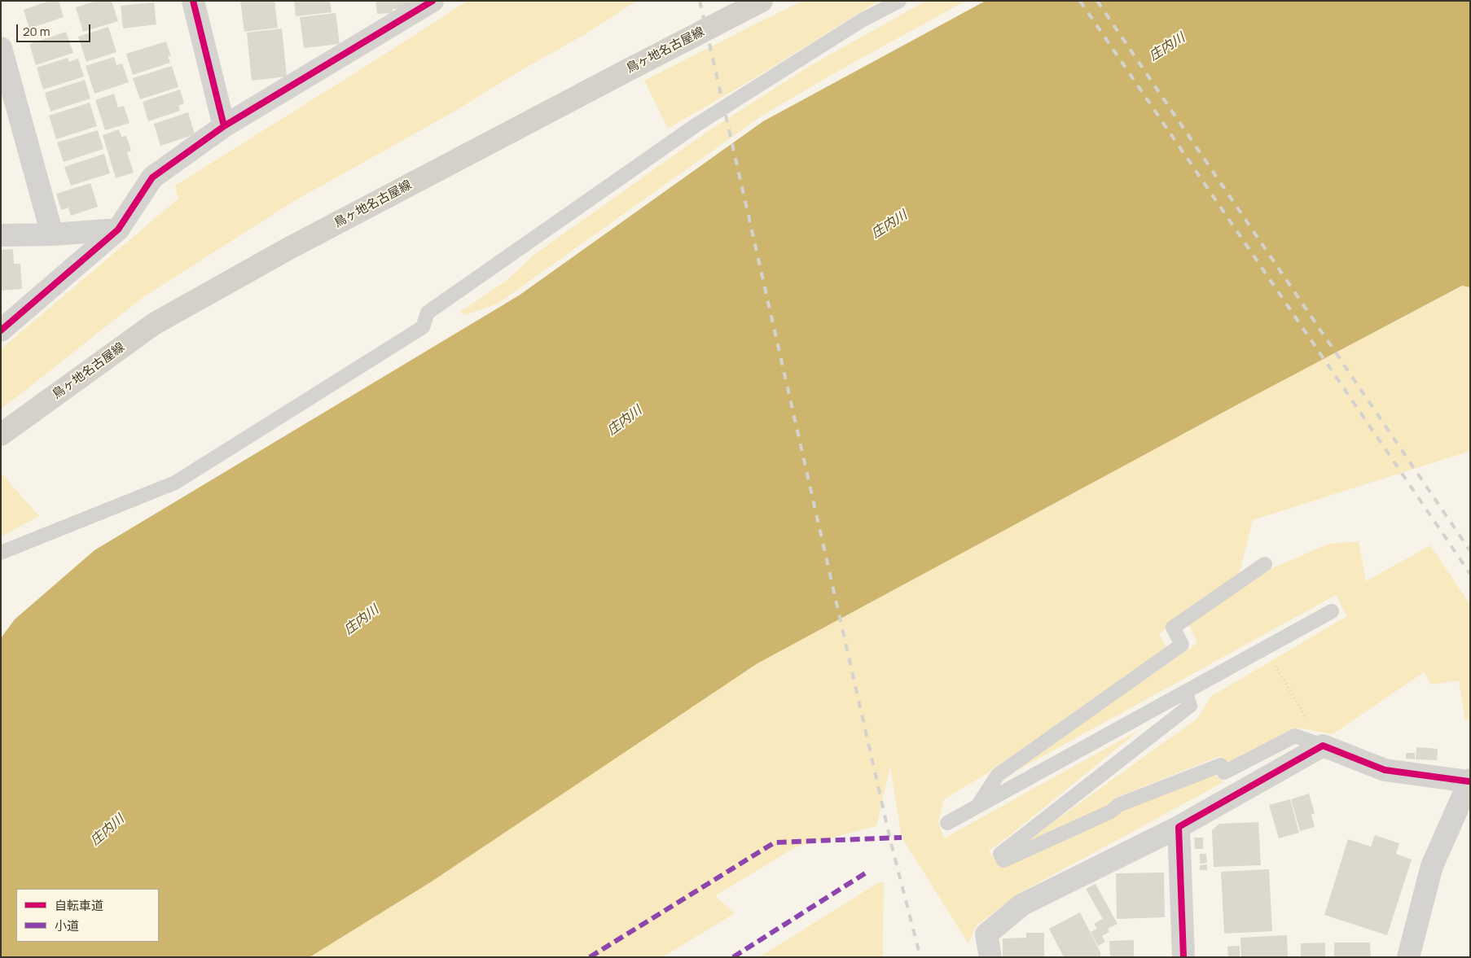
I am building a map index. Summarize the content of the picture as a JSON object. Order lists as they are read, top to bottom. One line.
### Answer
{"streets":{"main road":["鳥ヶ地名古屋線"]},"water":["庄内川"],"legend":["自転車道","小道"],"scale_bar":"20 m"}
